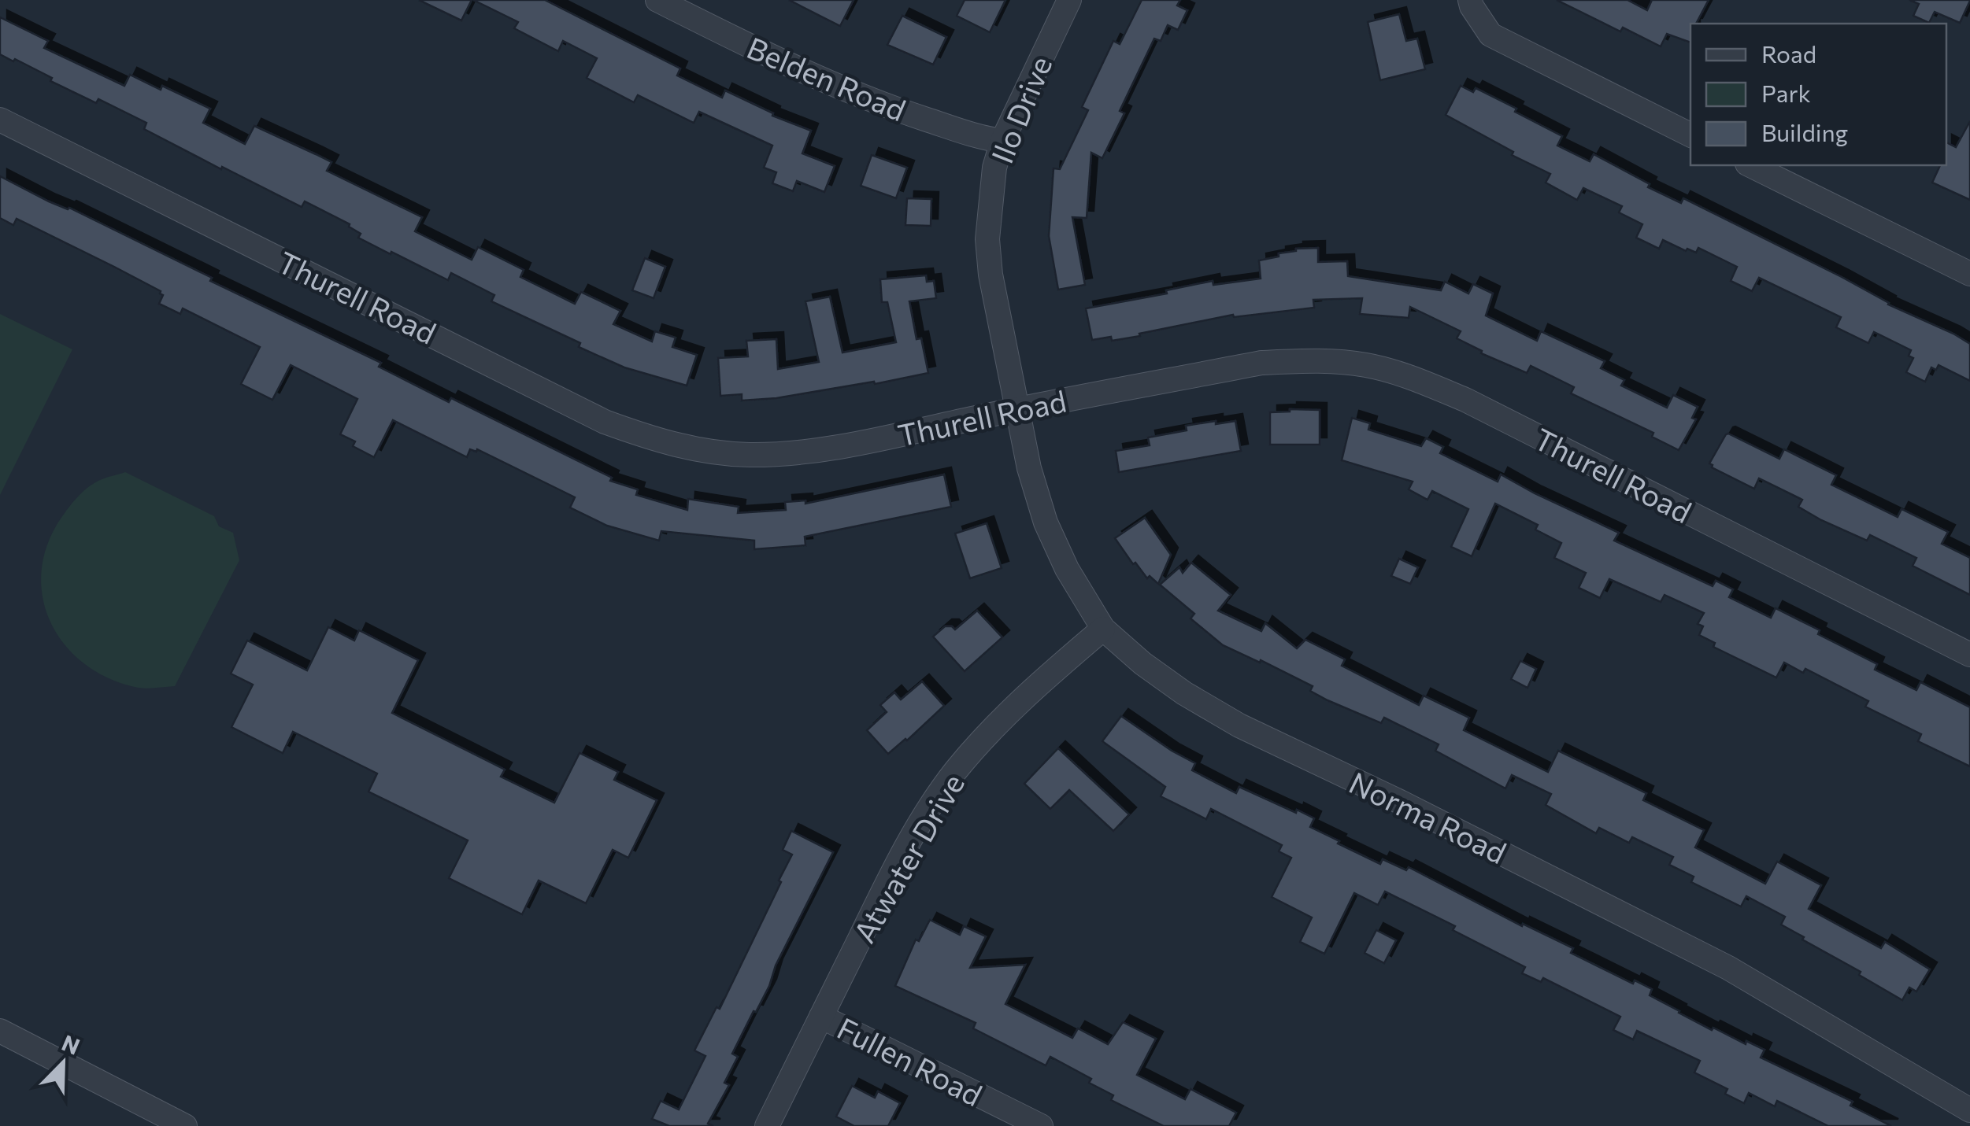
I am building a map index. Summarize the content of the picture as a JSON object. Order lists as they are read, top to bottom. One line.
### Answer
{"streets":{"street":["Belden Road","Ilo Drive","Thurell Road","Norma Road","Atwater Drive","Fullen Road"]},"crossings":[["Belden Road","Ilo Drive"],["Ilo Drive","Thurell Road"],["Ilo Drive","Norma Road"],["Thurell Road","Norma Road"],["Norma Road","Atwater Drive"],["Atwater Drive","Fullen Road"]],"legend":["Road","Park","Building"],"north":"top right"}
